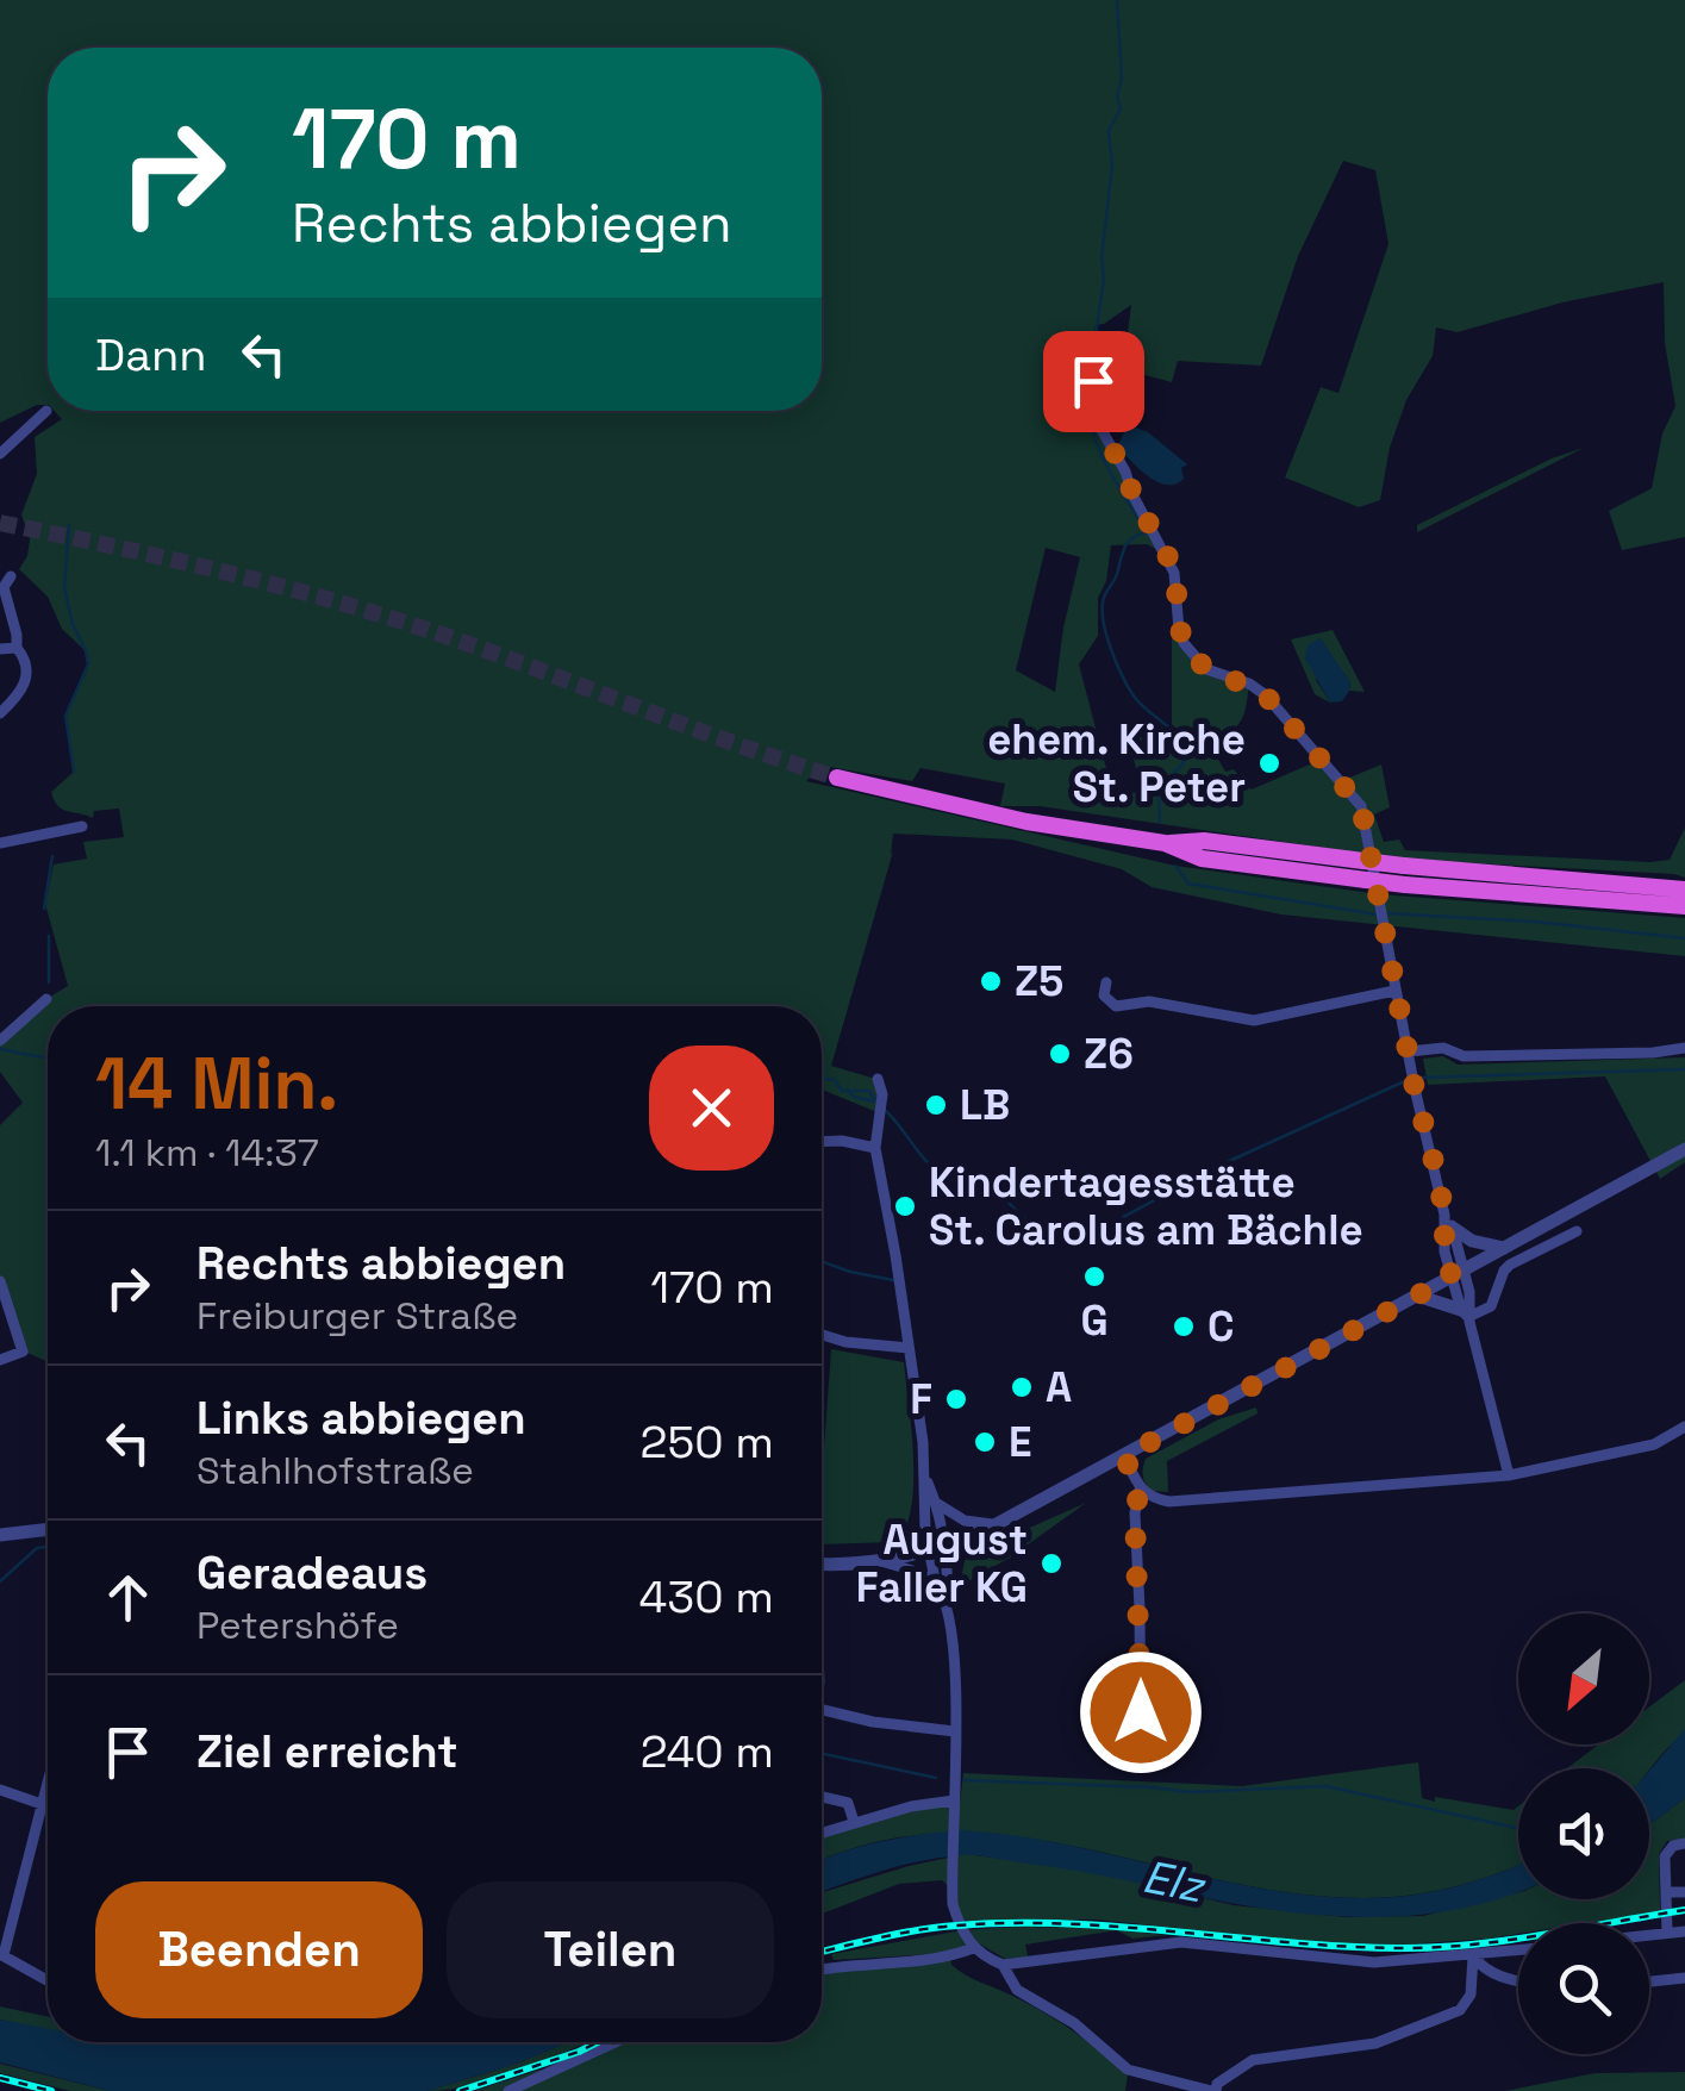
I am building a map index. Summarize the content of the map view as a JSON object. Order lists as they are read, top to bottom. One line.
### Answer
{"water":["Elz"],"places":["ehem. Kirche St. Peter","Z5","Z6","LB","Kindertagesstätte St. Carolus am Bächle","G","C","A","F","E","August Faller KG"],"north":"bottom left","page":{"turn":["170 m","Rechts abbiegen"],"then":"Dann","heading":["14 Min.","1.1 km · 14:37"],"list":[{"name":"Rechts abbiegen","note":"Freiburger Straße","value":"170 m"},{"name":"Links abbiegen","note":"Stahlhofstraße","value":"250 m"},{"name":"Geradeaus","note":"Petershöfe","value":"430 m"},{"name":"Ziel erreicht","value":"240 m"}],"buttons":["Beenden","Teilen"]}}
